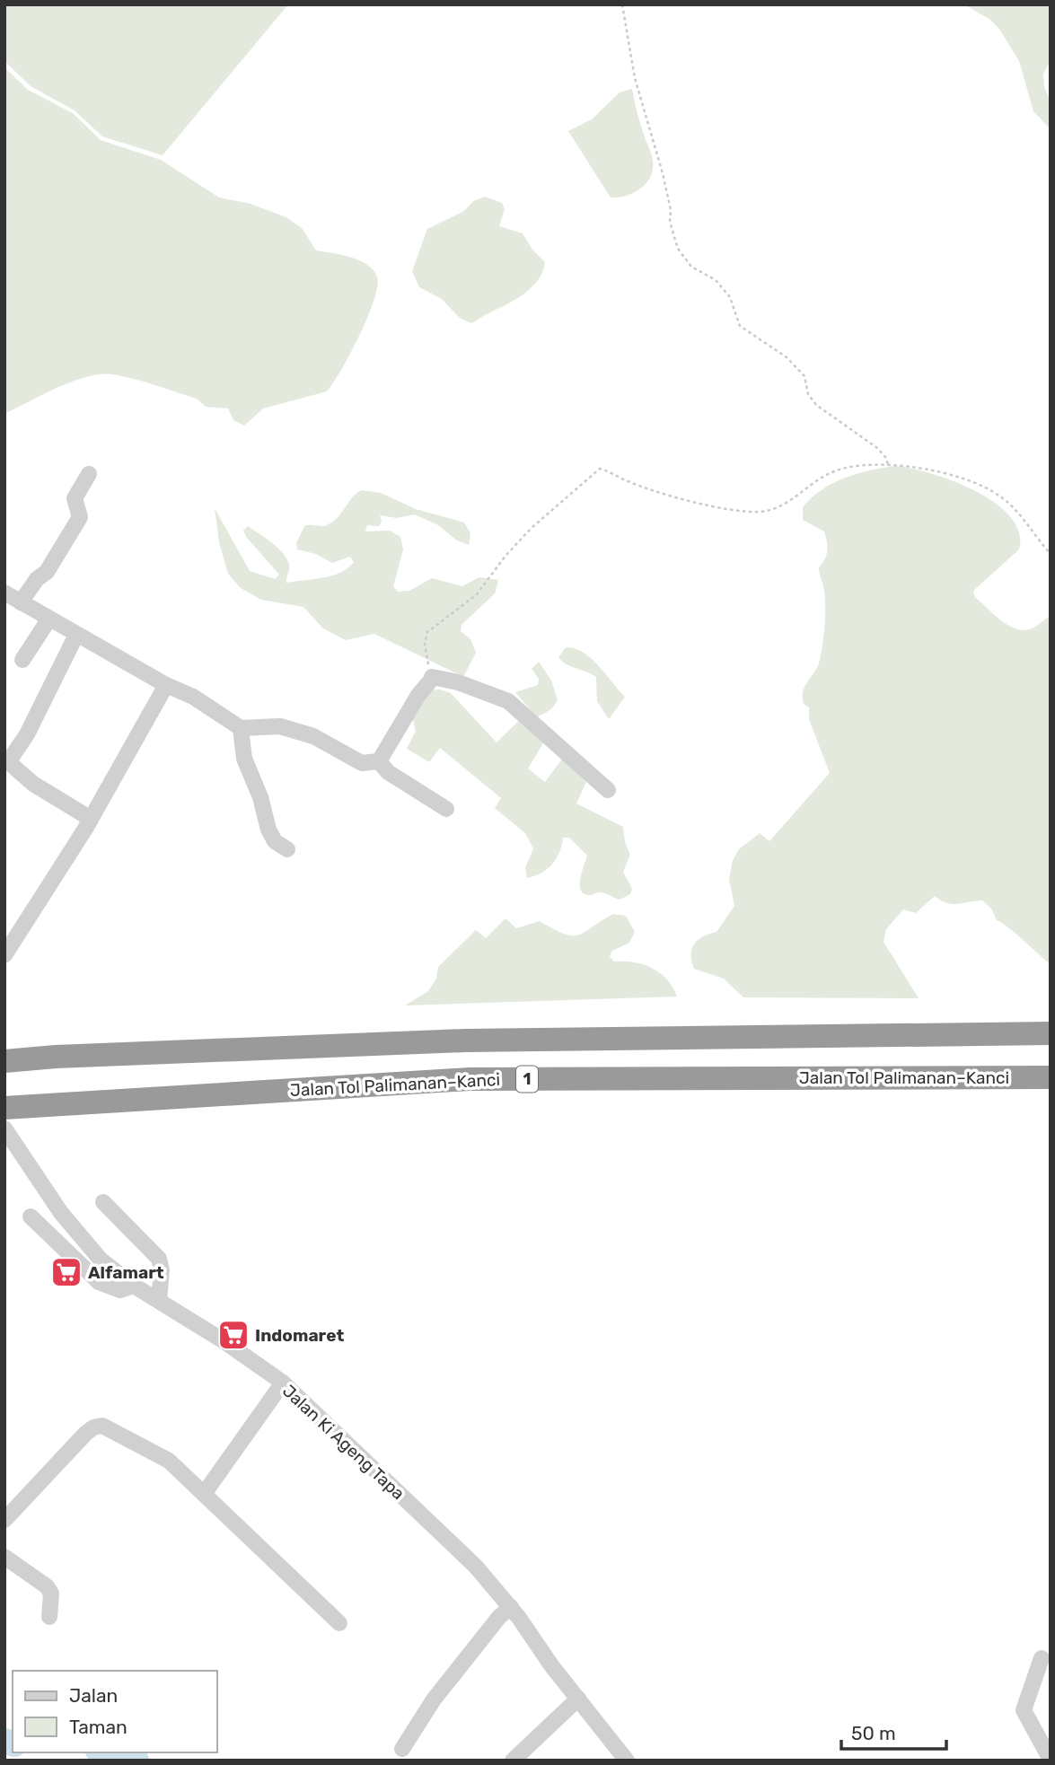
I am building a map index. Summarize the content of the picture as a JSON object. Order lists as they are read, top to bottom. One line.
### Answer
{"streets":{"highway":["Jalan Tol Palimanan–Kanci","1"],"street":["Jalan Ki Ageng Tapa"]},"places":{"supermarket":["Alfamart","Indomaret"]},"legend":["Jalan","Taman"],"scale_bar":"50 m"}
